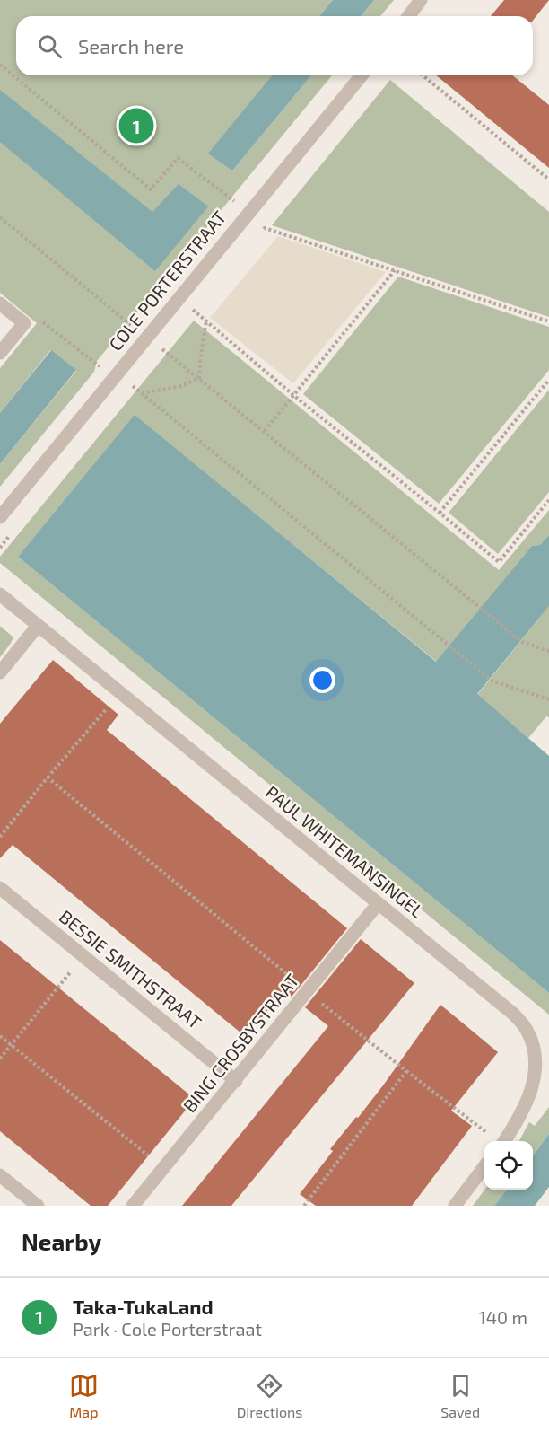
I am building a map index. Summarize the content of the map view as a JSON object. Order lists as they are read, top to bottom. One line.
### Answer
{"streets":{"street":["COLE PORTERSTRAAT","PAUL WHITEMANSINGEL","BESSIE SMITHSTRAAT","BING CROSBYSTRAAT"]},"crossings":[["PAUL WHITEMANSINGEL","BING CROSBYSTRAAT"],["BESSIE SMITHSTRAAT","BING CROSBYSTRAAT"]],"page":{"search":"Search here","pins":"1","heading":"Nearby","list":[{"mark":"1","name":"Taka-TukaLand","note":"Park · Cole Porterstraat","value":"140 m"}],"nav":["Map","Directions","Saved"]}}
